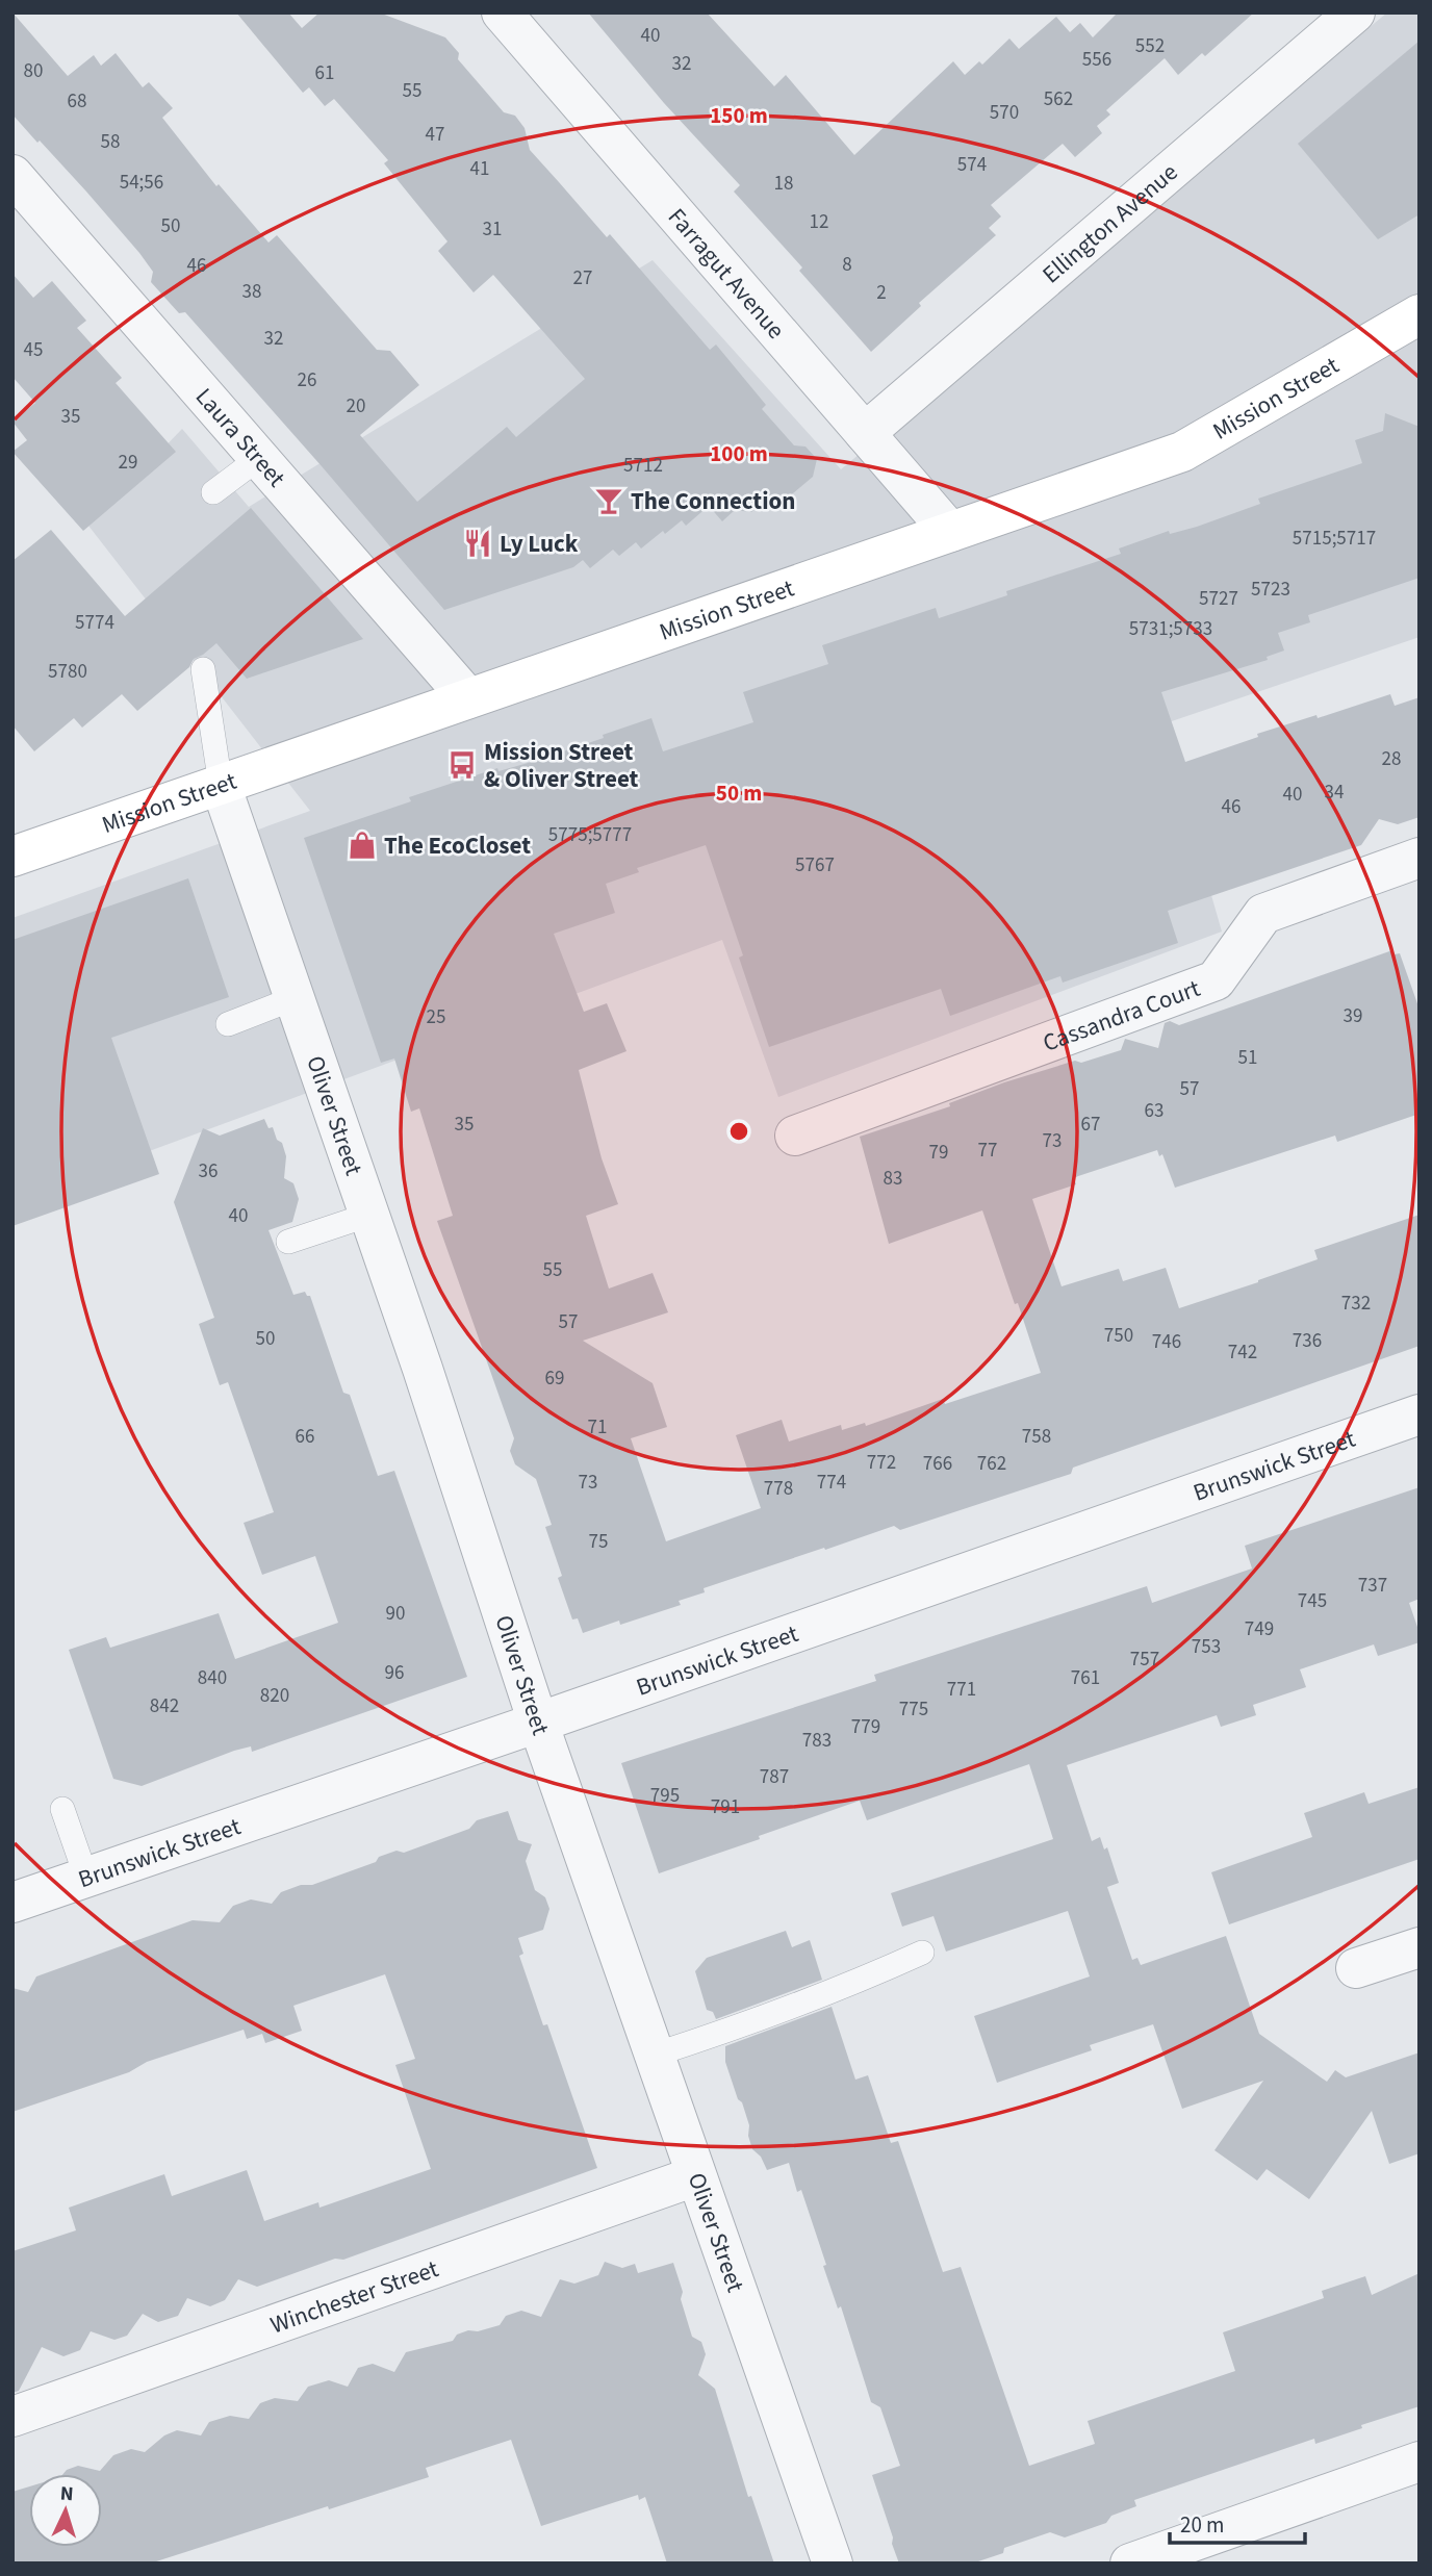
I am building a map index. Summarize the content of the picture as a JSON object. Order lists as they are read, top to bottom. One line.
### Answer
{"streets":{"main road":["Mission Street"],"street":["Ellington Avenue","Farragut Avenue","Laura Street","Cassandra Court","Oliver Street","Brunswick Street","Winchester Street"]},"crossings":[["Ellington Avenue","Farragut Avenue"],["Farragut Avenue","Mission Street"],["Mission Street","Laura Street"],["Mission Street","Oliver Street"],["Oliver Street","Brunswick Street"],["Oliver Street","Winchester Street"]],"places":{"bar":["The Connection"],"restaurant":["Ly Luck"],"bus stop":["Mission Street & Oliver Street"],"shop":["The EcoCloset"]},"house_numbers":["40","552","556","32","80","61","55","562","68","570","47","58","574","41","54;56","18","12","50","31","8","46","27","38","2","32","45","26","20","35","29","5712","5715;5717","5723","5727","5774","5731;5733","5780","28","34","40","46","5775;5777","5767","39","25","51","57","63","35","67","73","77","79","36","83","40","55","732","57","750","50","736","746","742","69","71","66","758","772","766","762","73","774","778","75","737","745","90","749","753","757","96","840","761","771","820","842","775","779","783","787","795","791"],"scale_bar":"20 m","north":"top","rings":["150 m","100 m","50 m"]}
